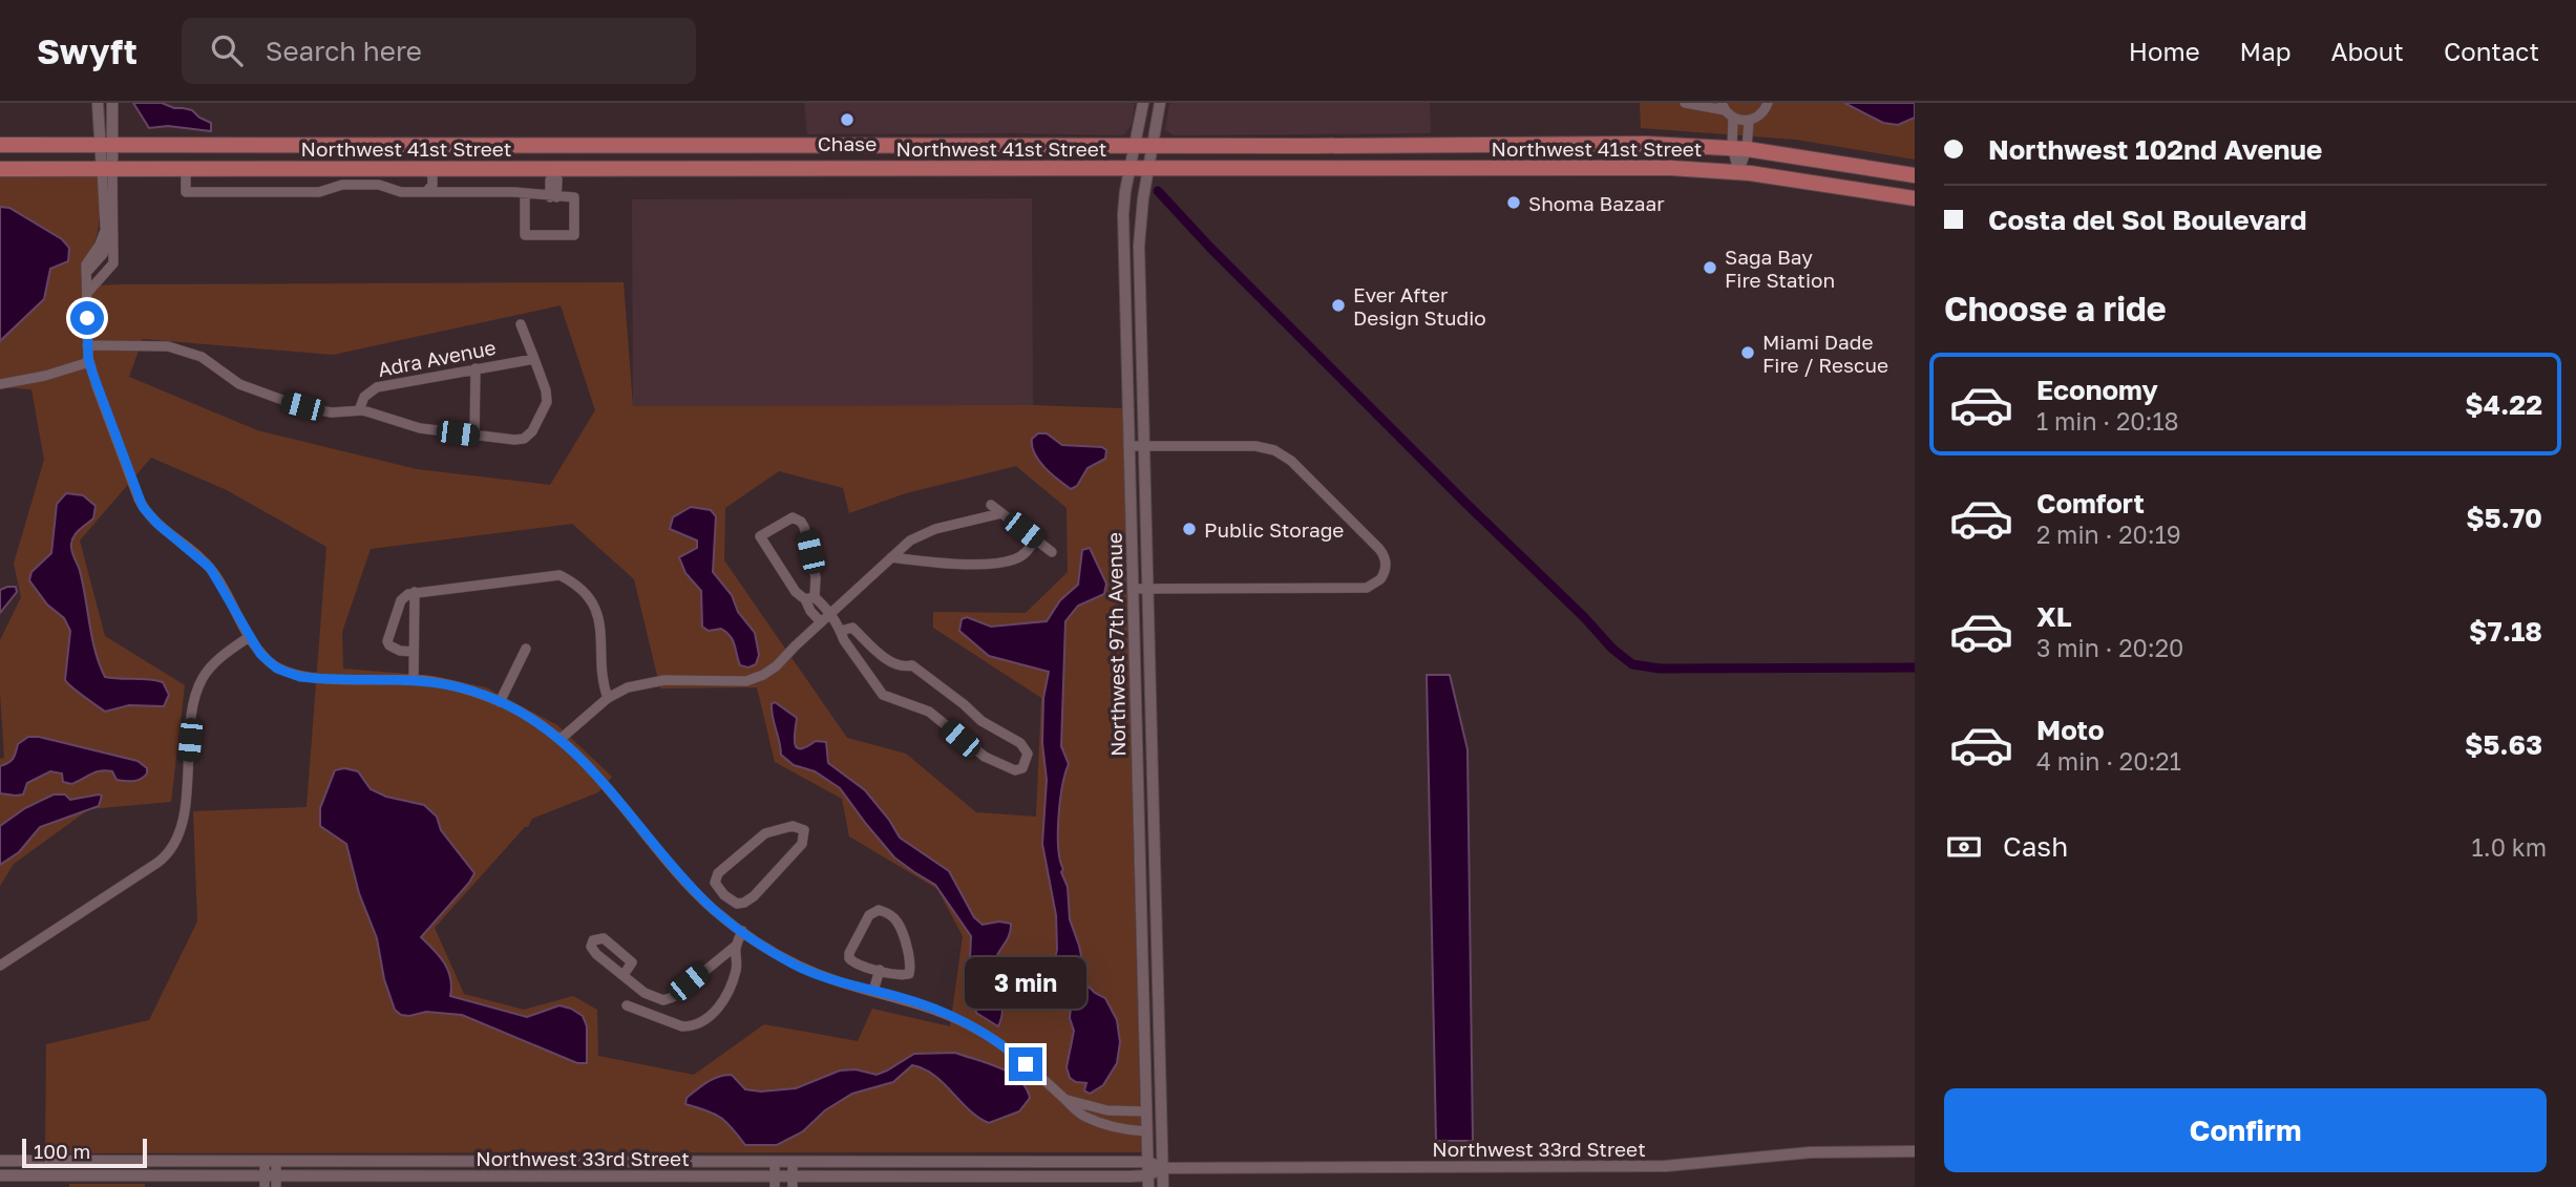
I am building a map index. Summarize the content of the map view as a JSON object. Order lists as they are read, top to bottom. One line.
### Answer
{"streets":{"main road":["Northwest 41st Street"],"street":["Adra Avenue","Northwest 97th Avenue","Northwest 33rd Street"]},"crossings":[["Northwest 41st Street","Northwest 97th Avenue"],["Northwest 97th Avenue","Northwest 33rd Street"]],"places":["Chase","Shoma Bazaar","Saga Bay Fire Station","Ever After Design Studio","Miami Dade Fire / Rescue","Public Storage"],"scale_bar":"100 m","page":{"header":"Swyft","search":"Search here","nav":["Home","Map","About","Contact"],"banner":["Northwest 102nd Avenue","Costa del Sol Boulevard"],"heading":"Choose a ride","list":[{"name":"Economy","note":"1 min · 20:18","value":"$4.22"},{"name":"Comfort","note":"2 min · 20:19","value":"$5.70"},{"name":"XL","note":"3 min · 20:20","value":"$7.18"},{"name":"Moto","note":"4 min · 20:21","value":"$5.63"}],"pay":["Cash","1.0 km"],"bubble":"3 min","buttons":"Confirm","scale":"100 m"}}
